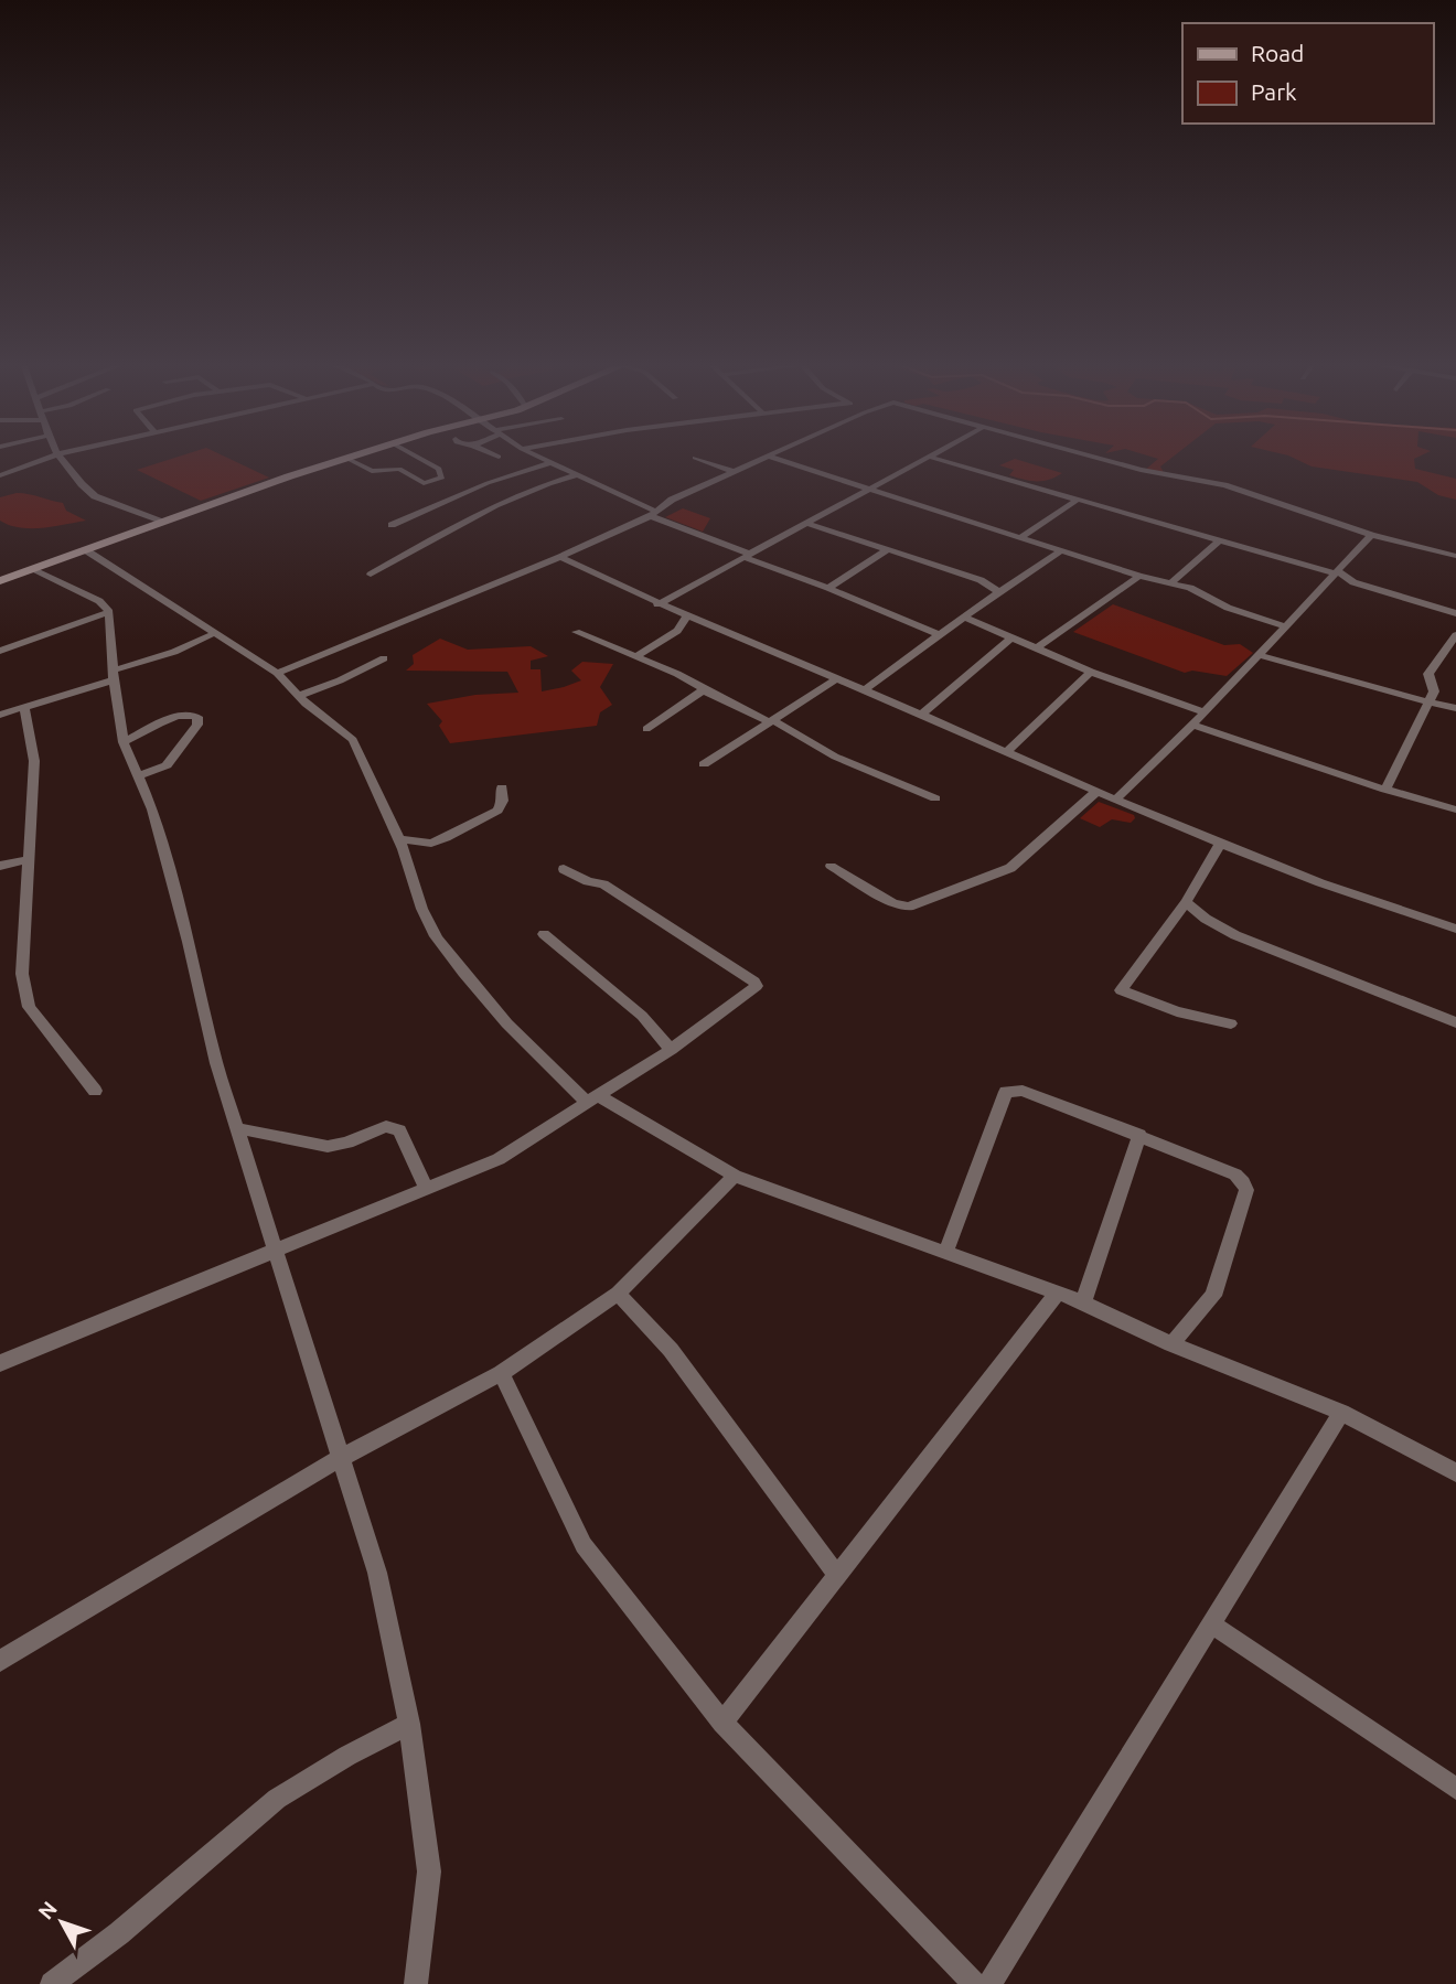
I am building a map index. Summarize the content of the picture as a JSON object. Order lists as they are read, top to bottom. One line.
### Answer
{"legend":["Road","Park"],"north":"top left"}
